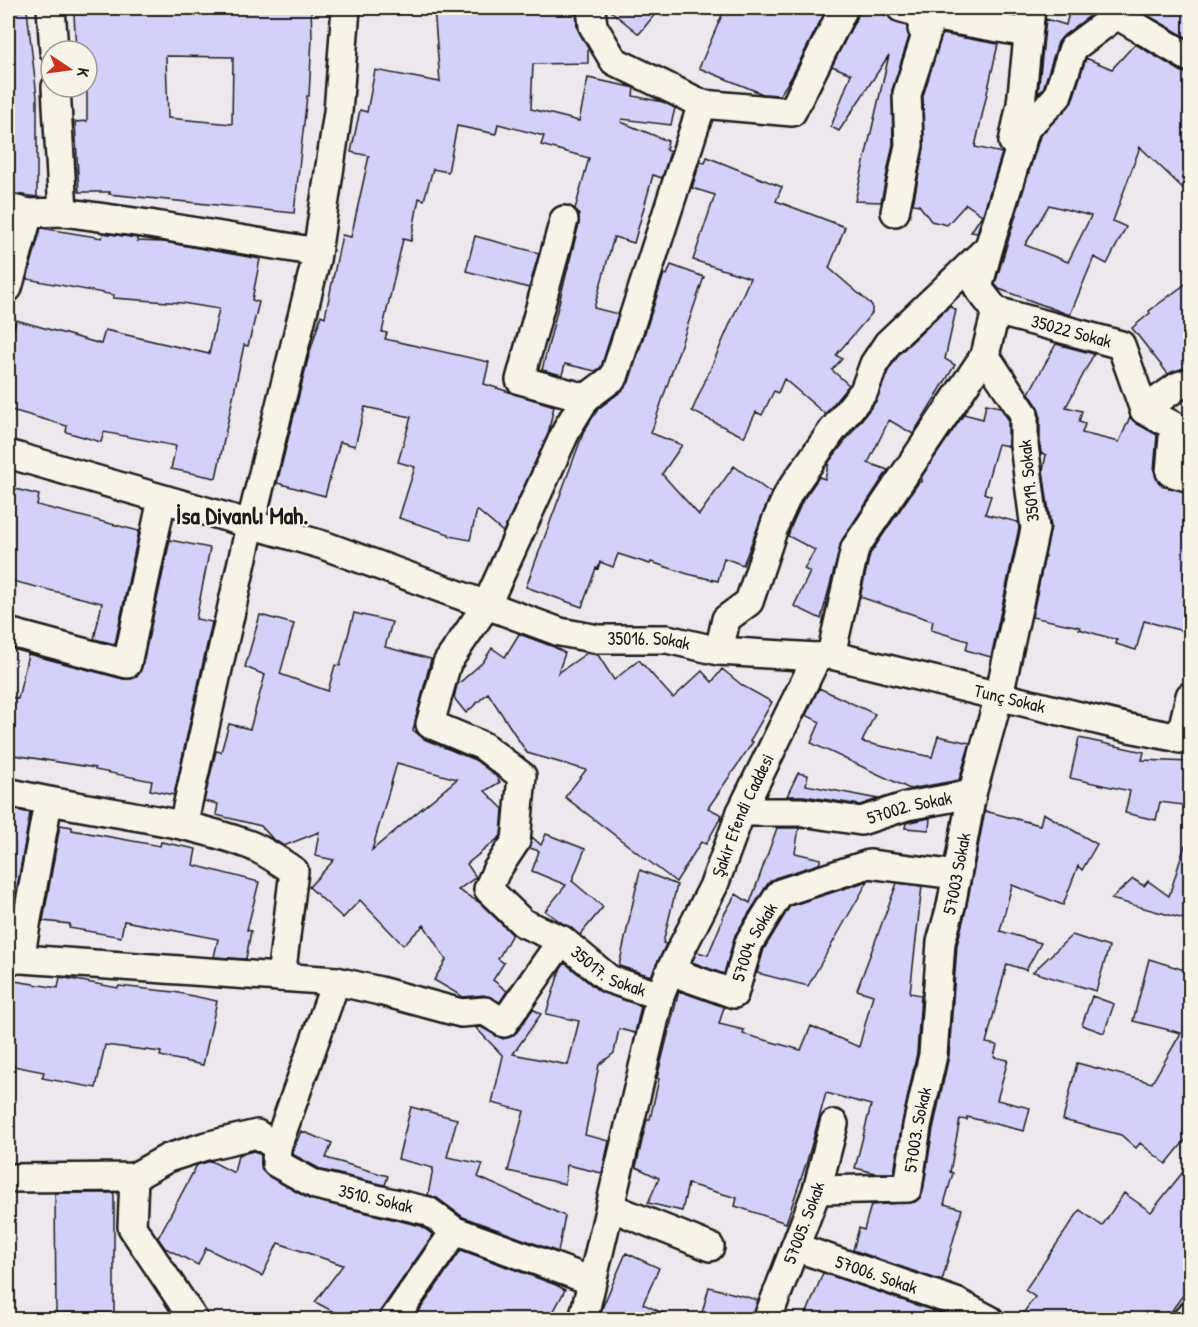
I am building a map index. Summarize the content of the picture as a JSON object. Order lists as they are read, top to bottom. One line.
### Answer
{"streets":{"street":["35022 Sokak","35019. Sokak","35016. Sokak","Tunç Sokak","57002. Sokak","Şakir Efendi Caddesi","57003 Sokak","57004. Sokak","35017. Sokak","57003. Sokak","3510. Sokak","57005. Sokak","57006. Sokak"]},"crossings":[["35019. Sokak","Tunç Sokak"],["35019. Sokak","Şakir Efendi Caddesi"],["35019. Sokak","57003 Sokak"],["35016. Sokak","Tunç Sokak"],["35016. Sokak","Şakir Efendi Caddesi"],["35016. Sokak","35017. Sokak"],["Tunç Sokak","Şakir Efendi Caddesi"],["Tunç Sokak","57003 Sokak"],["57002. Sokak","Şakir Efendi Caddesi"],["57002. Sokak","57003 Sokak"],["Şakir Efendi Caddesi","35017. Sokak"],["Şakir Efendi Caddesi","3510. Sokak"],["57003 Sokak","57004. Sokak"],["57003 Sokak","57003. Sokak"],["57004. Sokak","35017. Sokak"],["57003. Sokak","57005. Sokak"],["57005. Sokak","57006. Sokak"]],"districts":["İsa Divanlı Mah."],"north":"right"}
